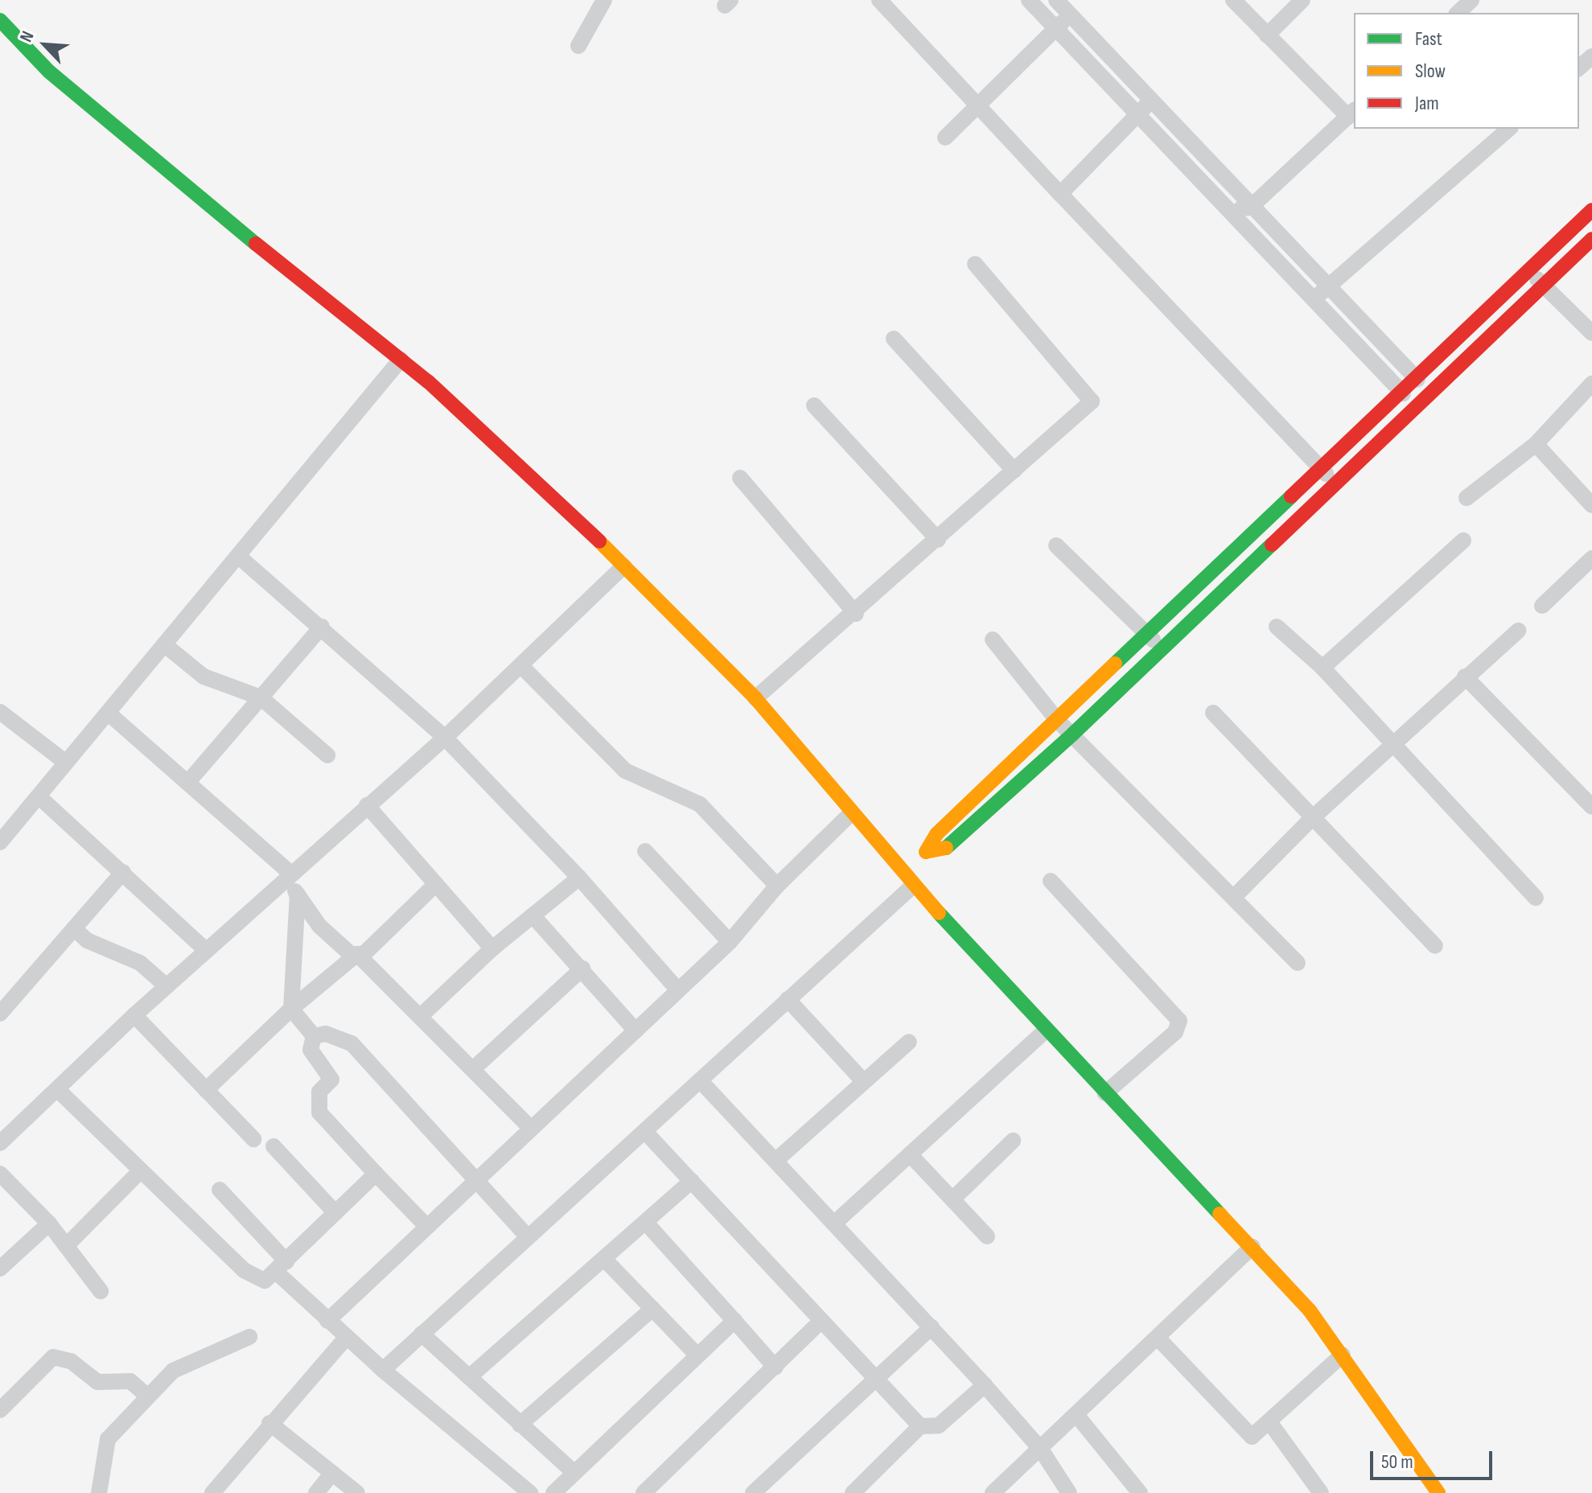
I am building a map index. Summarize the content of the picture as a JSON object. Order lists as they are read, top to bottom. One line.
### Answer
{"legend":["Fast","Slow","Jam"],"scale_bar":"50 m","north":"top left"}
